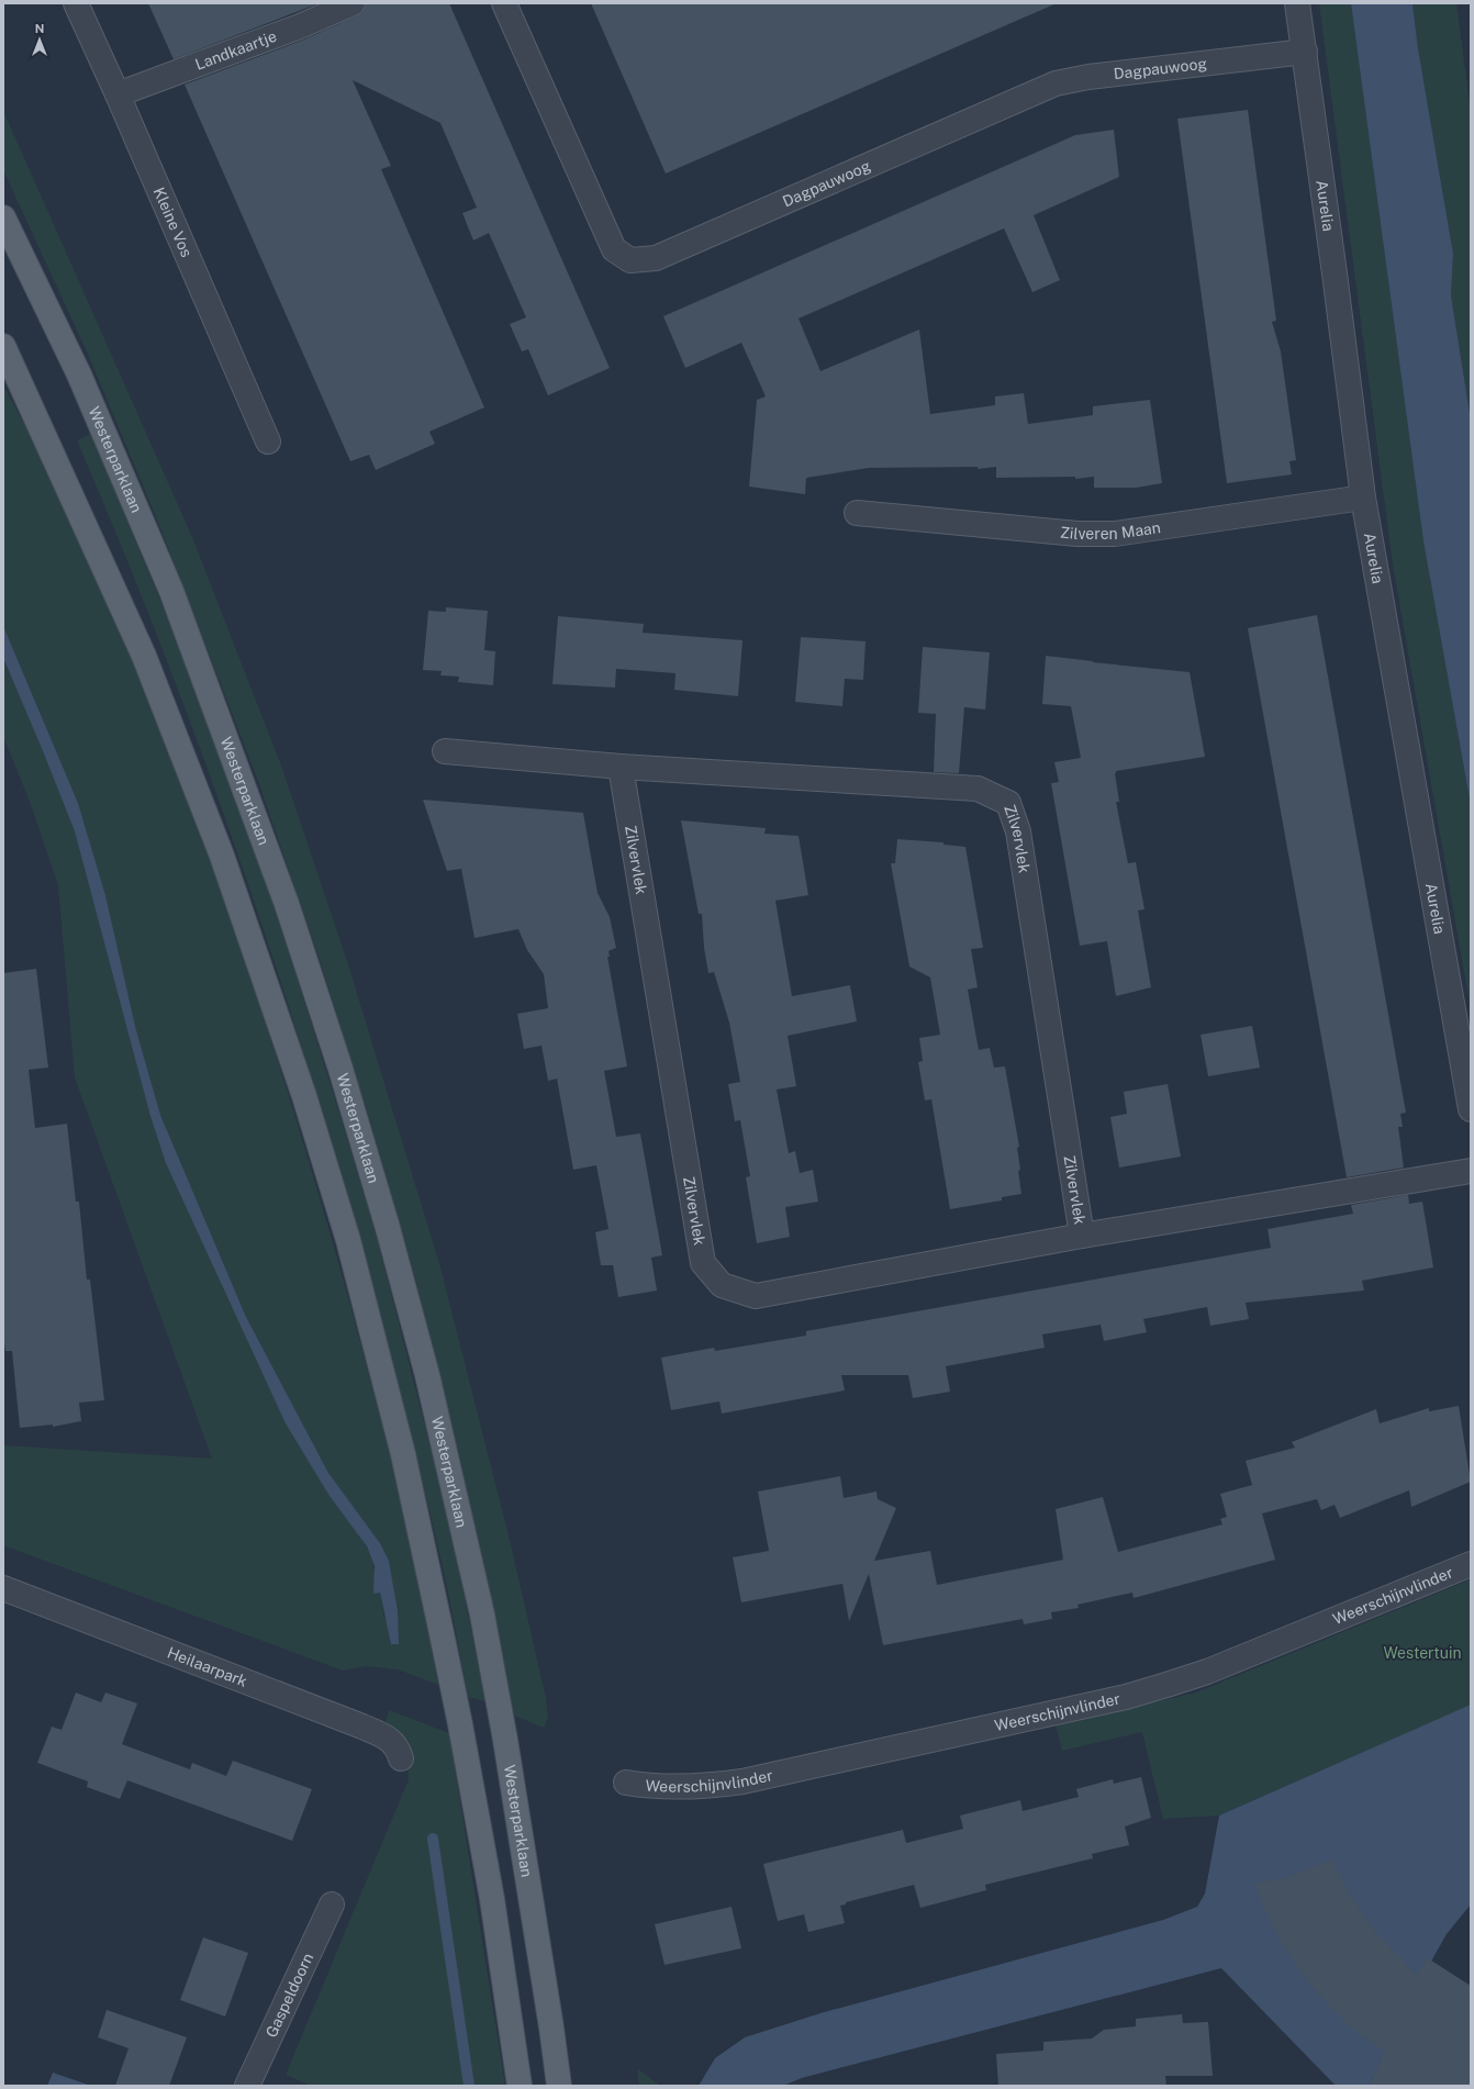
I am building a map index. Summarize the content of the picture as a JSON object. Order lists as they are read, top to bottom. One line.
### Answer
{"streets":{"main road":["Westerparklaan"],"street":["Landkaartje","Dagpauwoog","Aurelia","Kleine Vos","Zilveren Maan","Zilvervlek","Weerschijnvlinder","Heilaarpark","Gaspeldoorn"]},"crossings":[["Landkaartje","Kleine Vos"],["Dagpauwoog","Aurelia"],["Aurelia","Zilveren Maan"]],"parks":["Westertuin"],"north":"top"}
